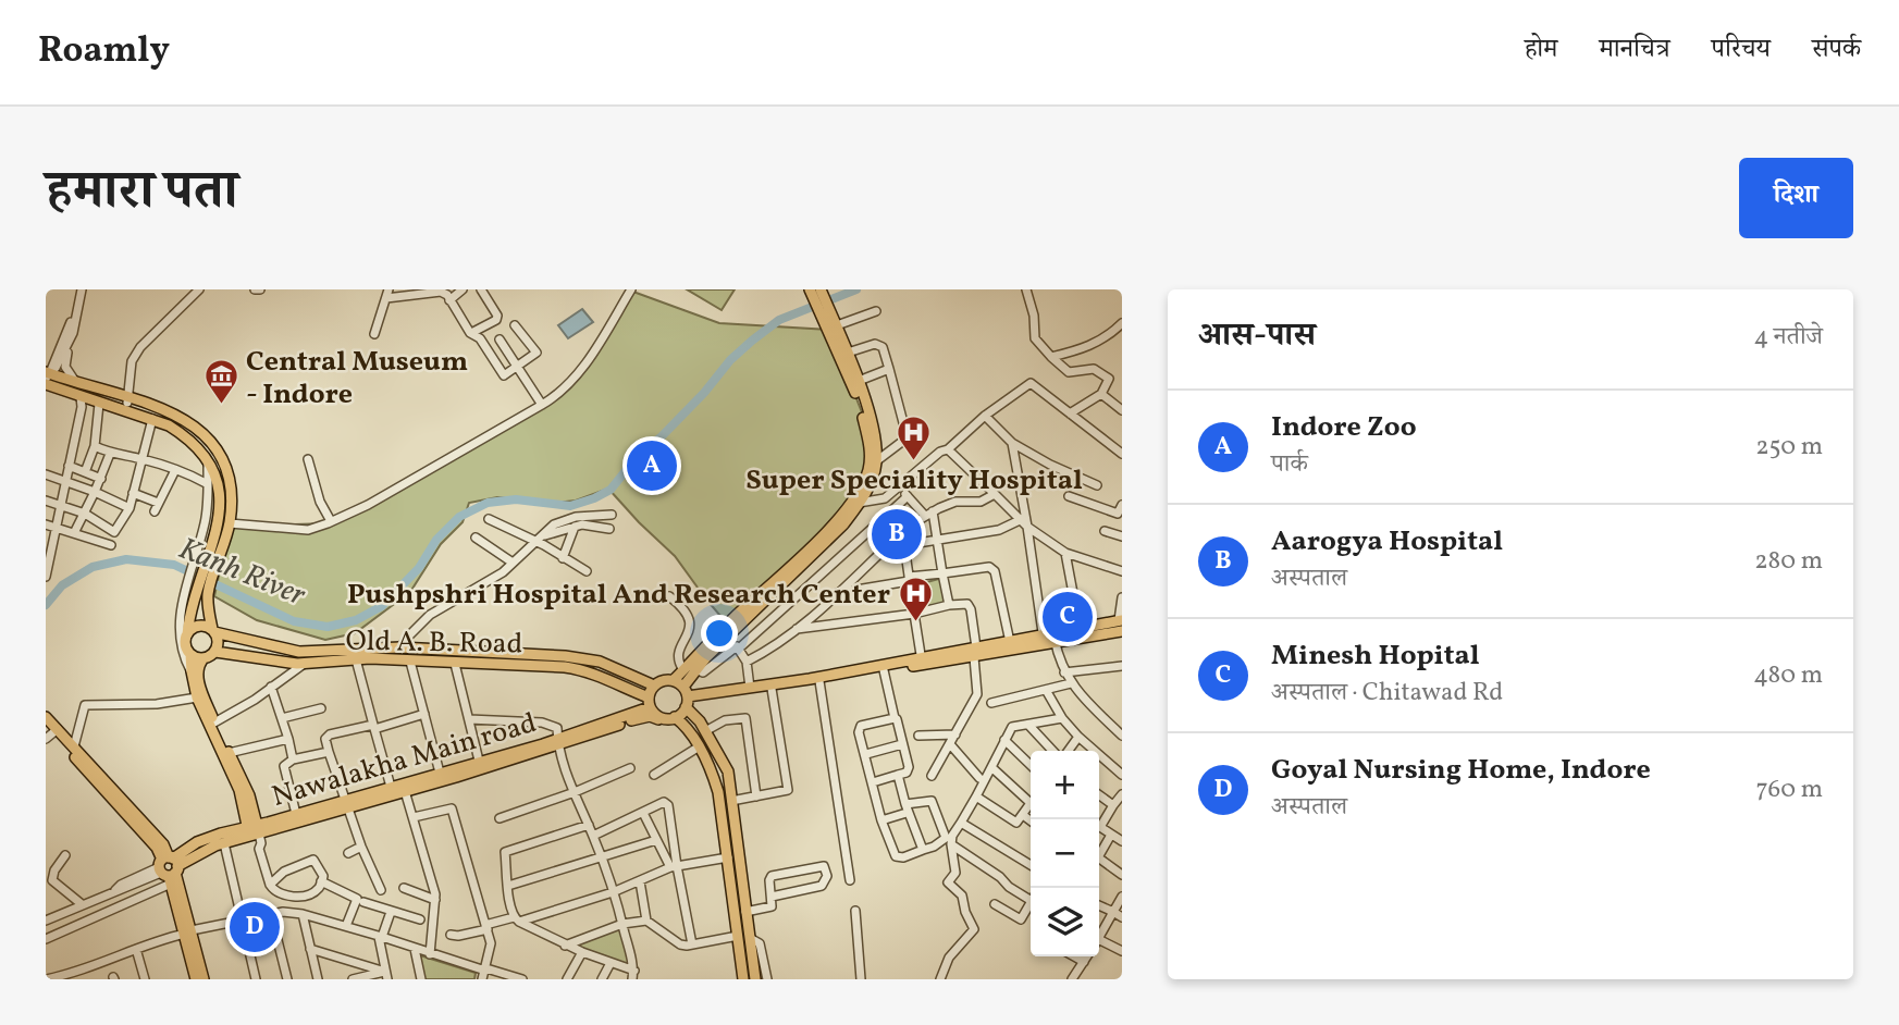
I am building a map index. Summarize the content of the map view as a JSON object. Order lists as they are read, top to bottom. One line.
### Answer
{"streets":{"main road":["Old A. B. Road","Nawalakha Main road"]},"crossings":[["Old A. B. Road","Nawalakha Main road"]],"water":["Kanh River"],"places":{"museum":["Central Museum - Indore"],"hospital":["Super Speciality Hospital","Pushpshri Hospital And Research Center"]},"page":{"header":"Roamly","nav":["होम","मानचित्र","परिचय","संपर्क"],"title":"हमारा पता","buttons":"दिशा","heading":["आस-पास","4 नतीजे"],"list":[{"mark":"A","name":"Indore Zoo","note":"पार्क","value":"250 m"},{"mark":"B","name":"Aarogya Hospital","note":"अस्पताल","value":"280 m"},{"mark":"C","name":"Minesh Hopital","note":"अस्पताल · Chitawad Rd","value":"480 m"},{"mark":"D","name":"Goyal Nursing Home, Indore","note":"अस्पताल","value":"760 m"}],"pins":["A","B","C","D"],"map_buttons":["+","−"]}}
